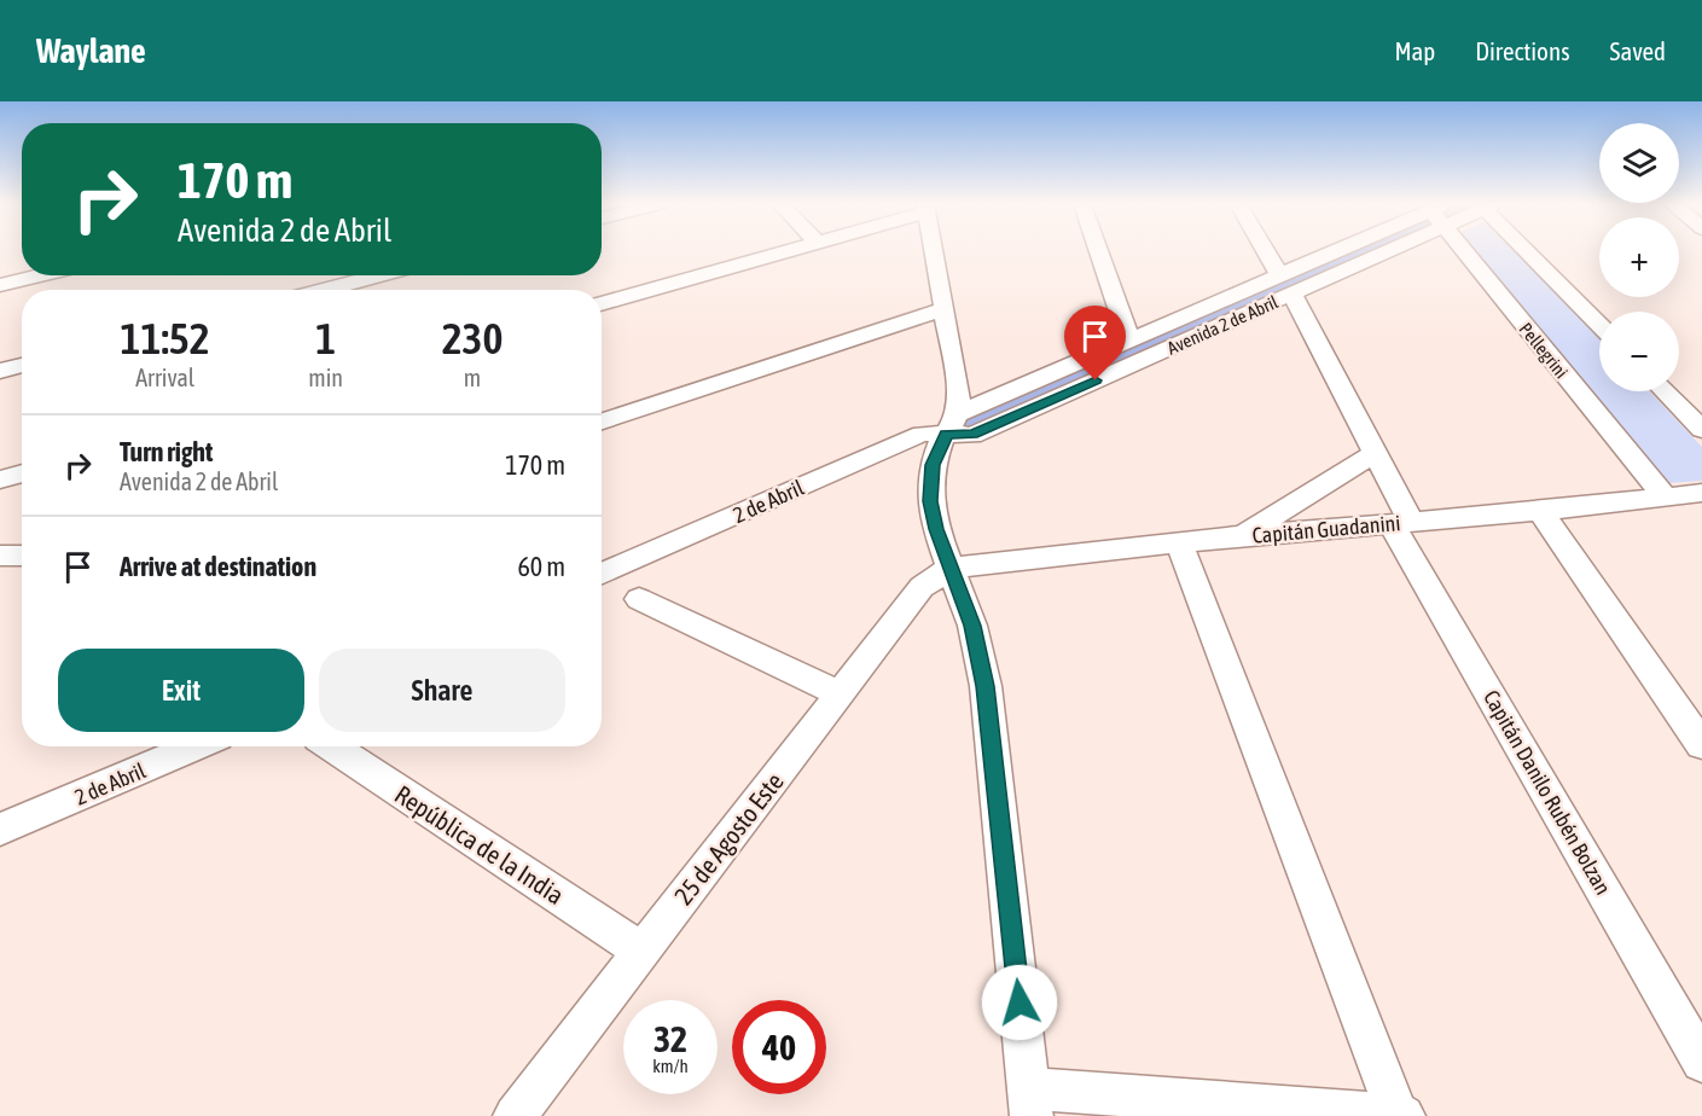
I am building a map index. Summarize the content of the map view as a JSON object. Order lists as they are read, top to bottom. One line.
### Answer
{"streets":{"street":["Avenida 2 de Abril","Pellegrini","2 de Abril","Capitán Guadanini","Capitán Danilo Rubén Bolzan","25 de Agosto Este","República de la India"]},"crossings":[["Avenida 2 de Abril","2 de Abril"],["Avenida 2 de Abril","Capitán Danilo Rubén Bolzan"],["Pellegrini","Capitán Guadanini"],["Capitán Guadanini","Capitán Danilo Rubén Bolzan"],["Capitán Guadanini","25 de Agosto Este"],["25 de Agosto Este","República de la India"]],"page":{"header":"Waylane","nav":["Map","Directions","Saved"],"map_buttons":["+","−"],"turn":["170 m","Avenida 2 de Abril"],"eta":["11:52","Arrival","1","min","230","m"],"list":[{"name":"Turn right","note":"Avenida 2 de Abril","value":"170 m"},{"name":"Arrive at destination","value":"60 m"}],"buttons":["Exit","Share"],"speed":"32 km/h","limit":"40"}}
